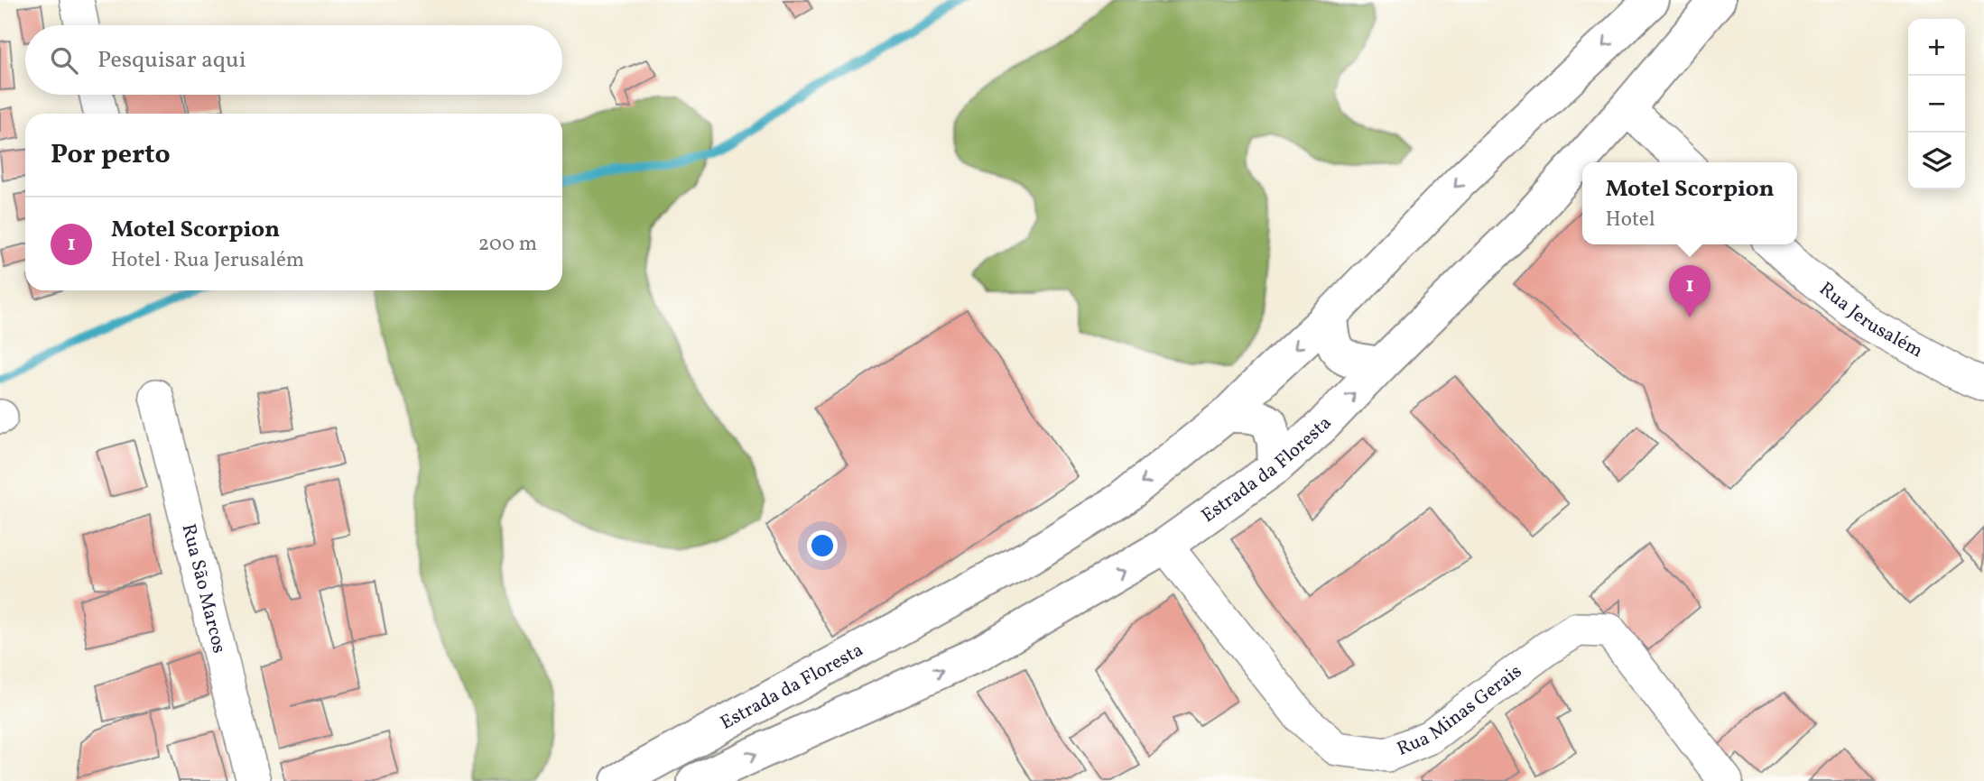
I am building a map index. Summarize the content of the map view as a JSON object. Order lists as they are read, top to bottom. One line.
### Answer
{"streets":{"main road":["Estrada da Floresta"],"street":["Rua Jerusalém","Rua São Marcos","Rua Minas Gerais"]},"crossings":[["Estrada da Floresta","Rua Minas Gerais"]],"page":{"map_buttons":["+","−"],"search":"Pesquisar aqui","heading":"Por perto","popup":["Motel Scorpion","Hotel"],"list":[{"mark":"1","name":"Motel Scorpion","note":"Hotel · Rua Jerusalém","value":"200 m"}],"pins":"1"}}
